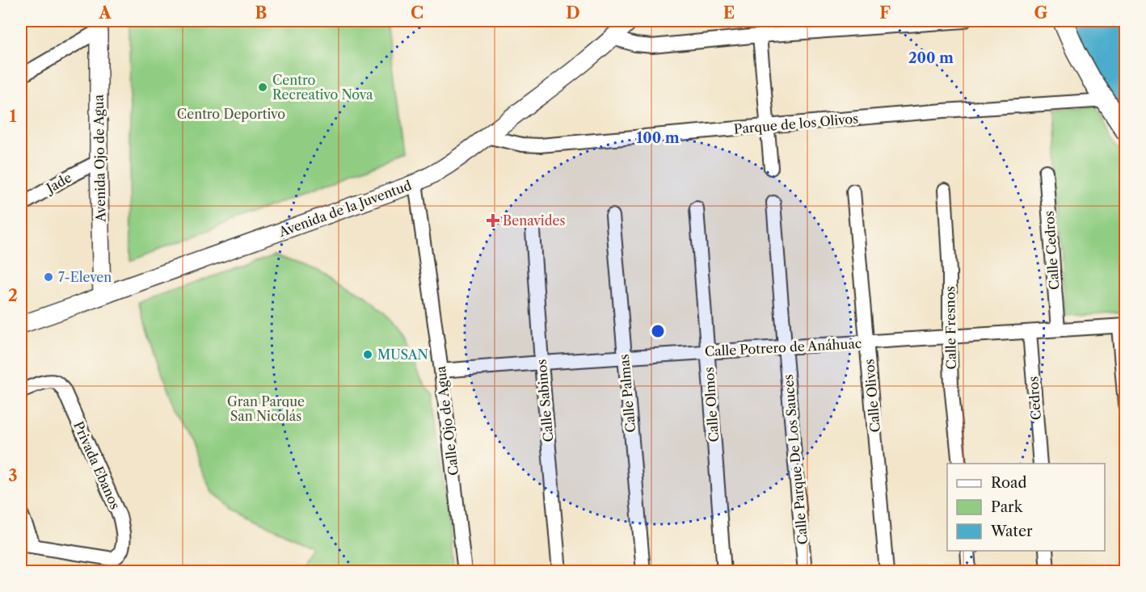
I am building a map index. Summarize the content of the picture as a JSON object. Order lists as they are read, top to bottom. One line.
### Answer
{"streets":{"street":["Parque de los Olivos","Avenida Ojo de Agua","Jade","Avenida de la Juventud","Calle Cedros","Calle Fresnos","Calle Potrero de Anáhuac","Calle Palmas","Calle Olivos","Cedros","Calle Sabinos","Calle Olmos","Calle Ojo de Agua","Calle Parque De Los Sauces","Privada Ebanos"]},"crossings":[["Parque de los Olivos","Avenida de la Juventud"],["Avenida Ojo de Agua","Jade"],["Avenida Ojo de Agua","Avenida de la Juventud"],["Avenida de la Juventud","Calle Ojo de Agua"],["Calle Cedros","Calle Potrero de Anáhuac"],["Calle Fresnos","Calle Potrero de Anáhuac"],["Calle Potrero de Anáhuac","Calle Palmas"],["Calle Potrero de Anáhuac","Calle Olivos"],["Calle Potrero de Anáhuac","Cedros"],["Calle Potrero de Anáhuac","Calle Sabinos"],["Calle Potrero de Anáhuac","Calle Olmos"],["Calle Potrero de Anáhuac","Calle Ojo de Agua"],["Calle Potrero de Anáhuac","Calle Parque De Los Sauces"]],"parks":["Centro Deportivo","Gran Parque San Nicolás"],"places":{"other":["Centro Recreativo Nova","7-Eleven","MUSAN"],"health":["Benavides"]},"legend":["Road","Park","Water"],"grid":{"columns":["A","B","C","D","E","F","G"],"rows":["1","2","3"]},"rings":["200 m","100 m"]}
